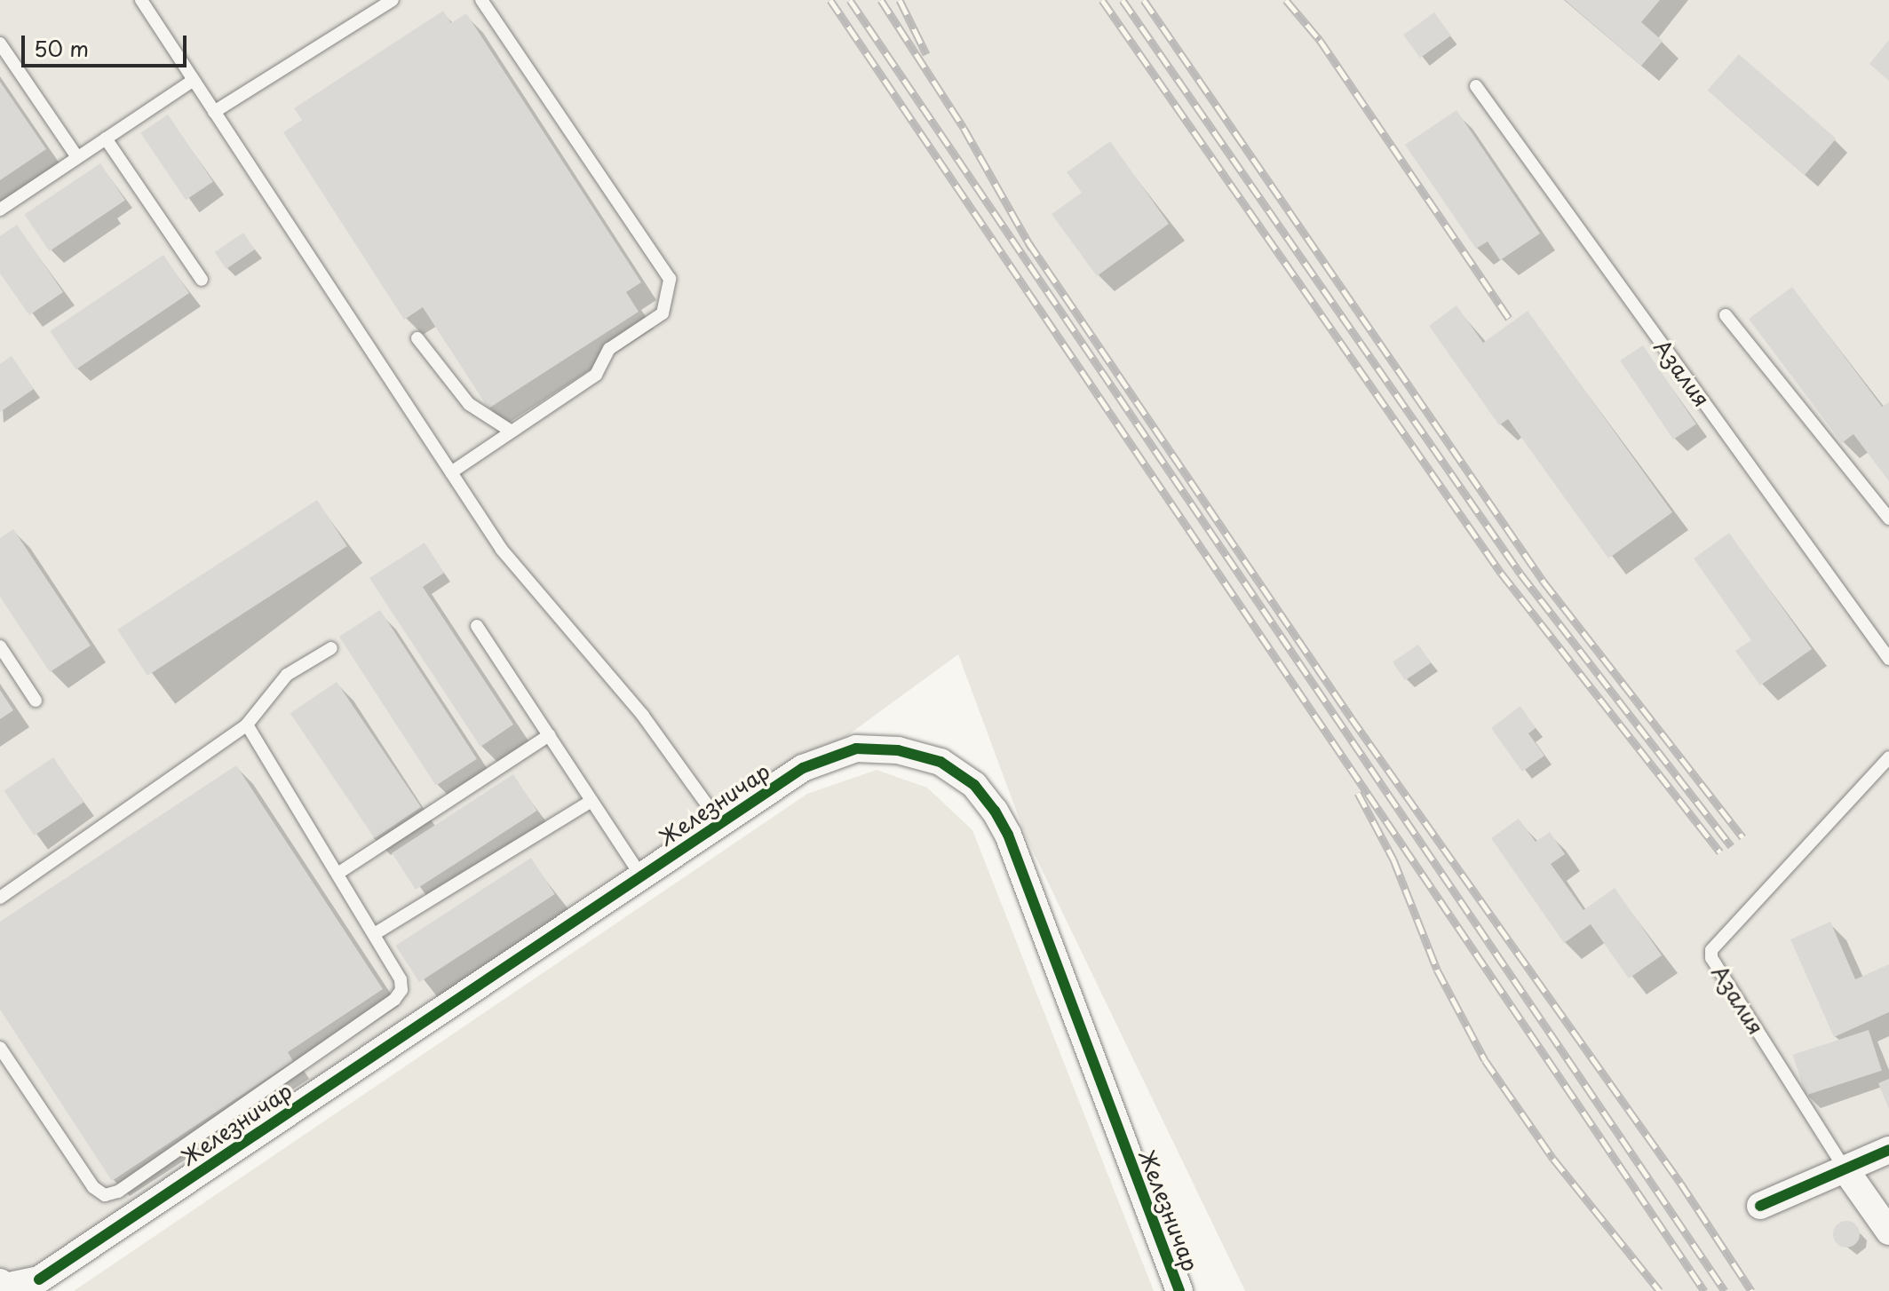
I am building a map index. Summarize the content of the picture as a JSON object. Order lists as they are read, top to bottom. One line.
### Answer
{"streets":{"street":["Азалия","Железничар"]},"scale_bar":"50 m"}
